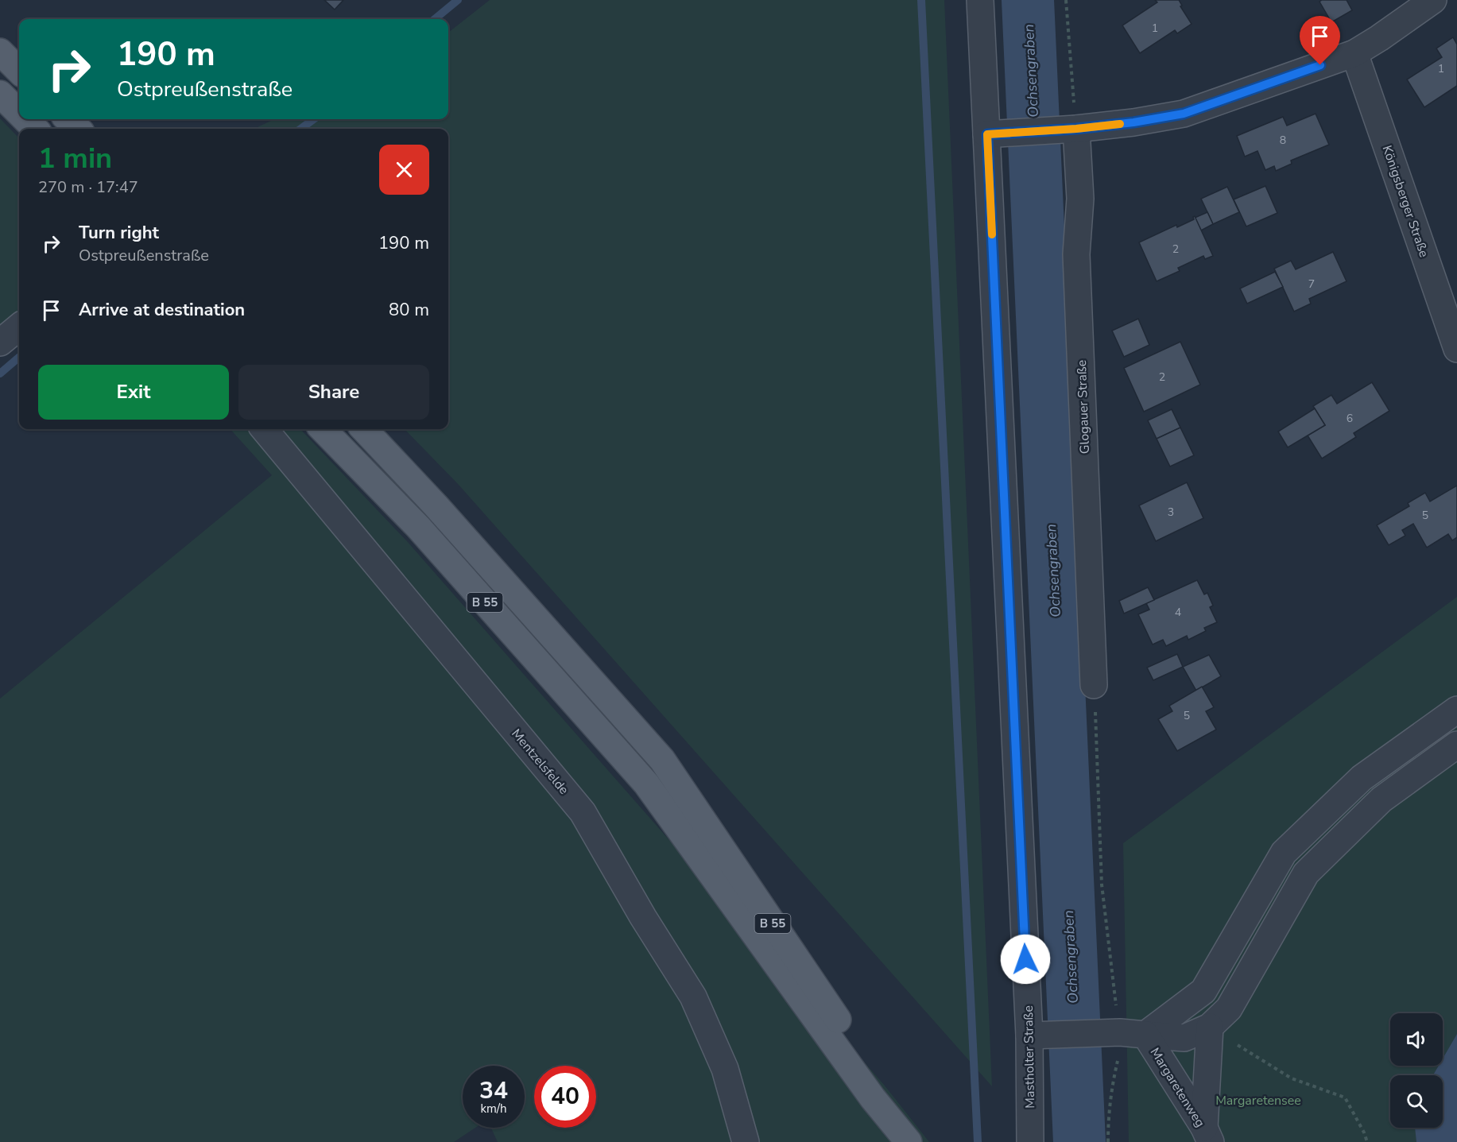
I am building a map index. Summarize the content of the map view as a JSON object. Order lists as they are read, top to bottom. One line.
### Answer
{"streets":{"main road":["B 55"],"street":["Königsberger Straße","Glogauer Straße","Mentzelsfelde","Mastholter Straße","Margaretenweg"]},"crossings":[["Mastholter Straße","Margaretenweg"]],"water":["Ochsengraben"],"parks":["Margaretensee"],"house_numbers":["1","1","8","2","7","2","6","3","5","4","5"],"page":{"turn":["190 m","Ostpreußenstraße"],"heading":["1 min","270 m · 17:47"],"list":[{"name":"Turn right","note":"Ostpreußenstraße","value":"190 m"},{"name":"Arrive at destination","value":"80 m"}],"buttons":["Exit","Share"],"speed":"34 km/h","limit":"40"}}
